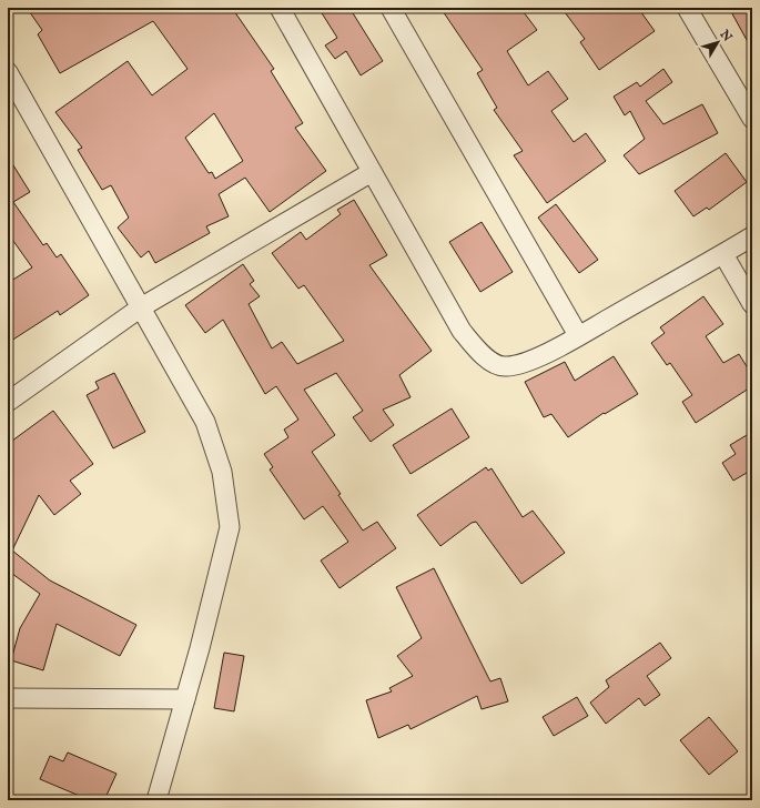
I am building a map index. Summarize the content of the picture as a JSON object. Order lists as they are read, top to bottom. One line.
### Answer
{"north":"top right"}
